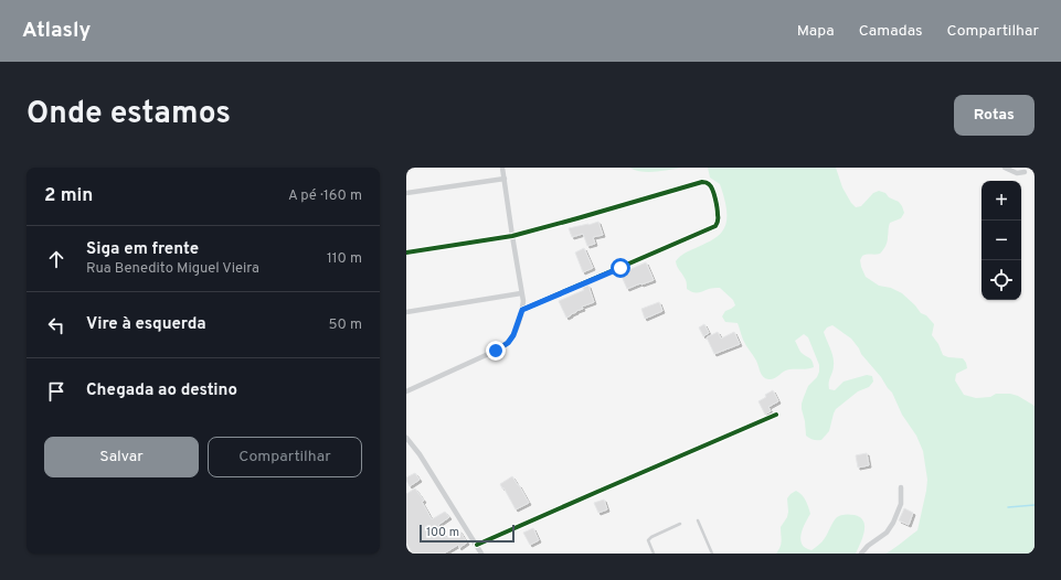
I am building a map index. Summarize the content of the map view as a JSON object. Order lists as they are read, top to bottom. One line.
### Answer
{"scale_bar":"100 m","page":{"header":"Atlasly","nav":["Mapa","Camadas","Compartilhar"],"title":"Onde estamos","buttons":["Rotas",["Salvar","Compartilhar"]],"heading":["2 min","A pé · 160 m"],"map_buttons":["+","−"],"list":[["Siga em frente","Rua Benedito Miguel Vieira","110 m"],["Vire à esquerda","50 m"],"Chegada ao destino"],"scale":"100 m"}}
